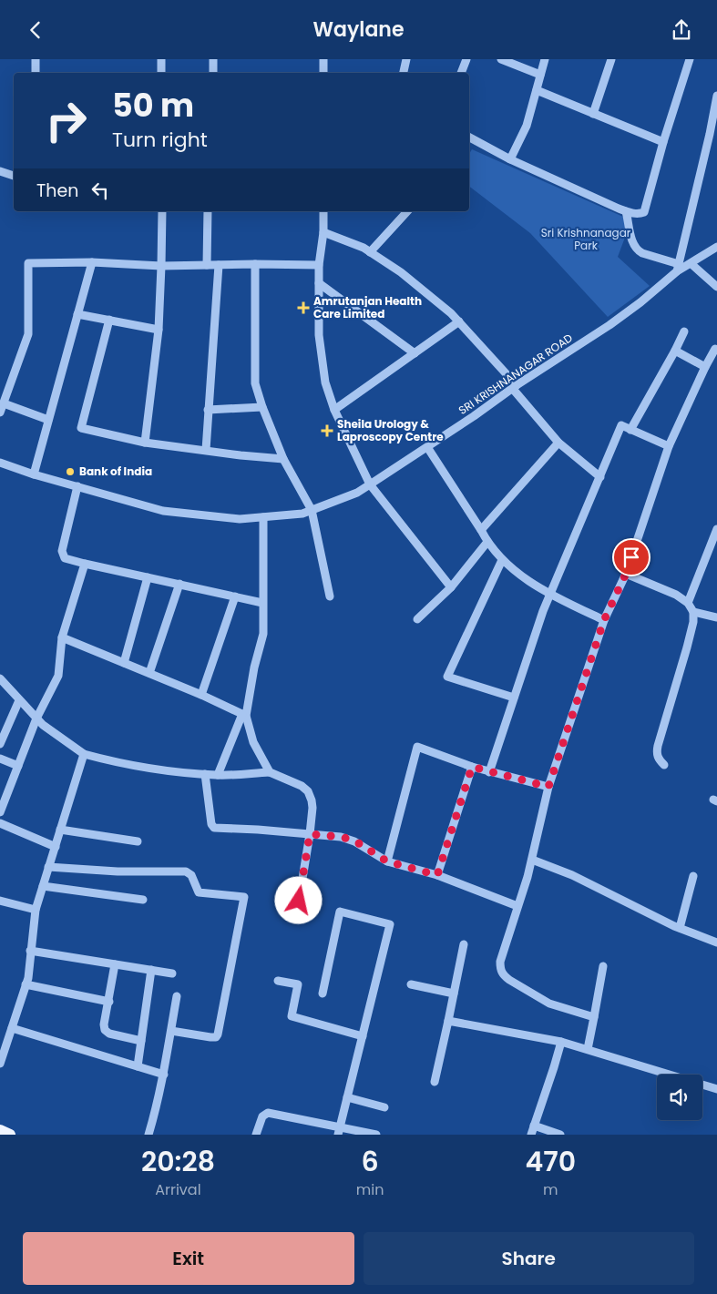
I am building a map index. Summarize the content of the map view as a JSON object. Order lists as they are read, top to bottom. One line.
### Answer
{"streets":{"street":["SRI KRISHNANAGAR ROAD"]},"parks":["Sri Krishnanagar Park"],"places":{"health":["Amrutanjan Health Care Limited","Sheila Urology & Laproscopy Centre"],"other":["Bank of India"]},"page":{"header":"Waylane","turn":["50 m","Turn right"],"then":"Then","eta":["20:28","Arrival","6","min","470","m"],"buttons":["Exit","Share"]}}
